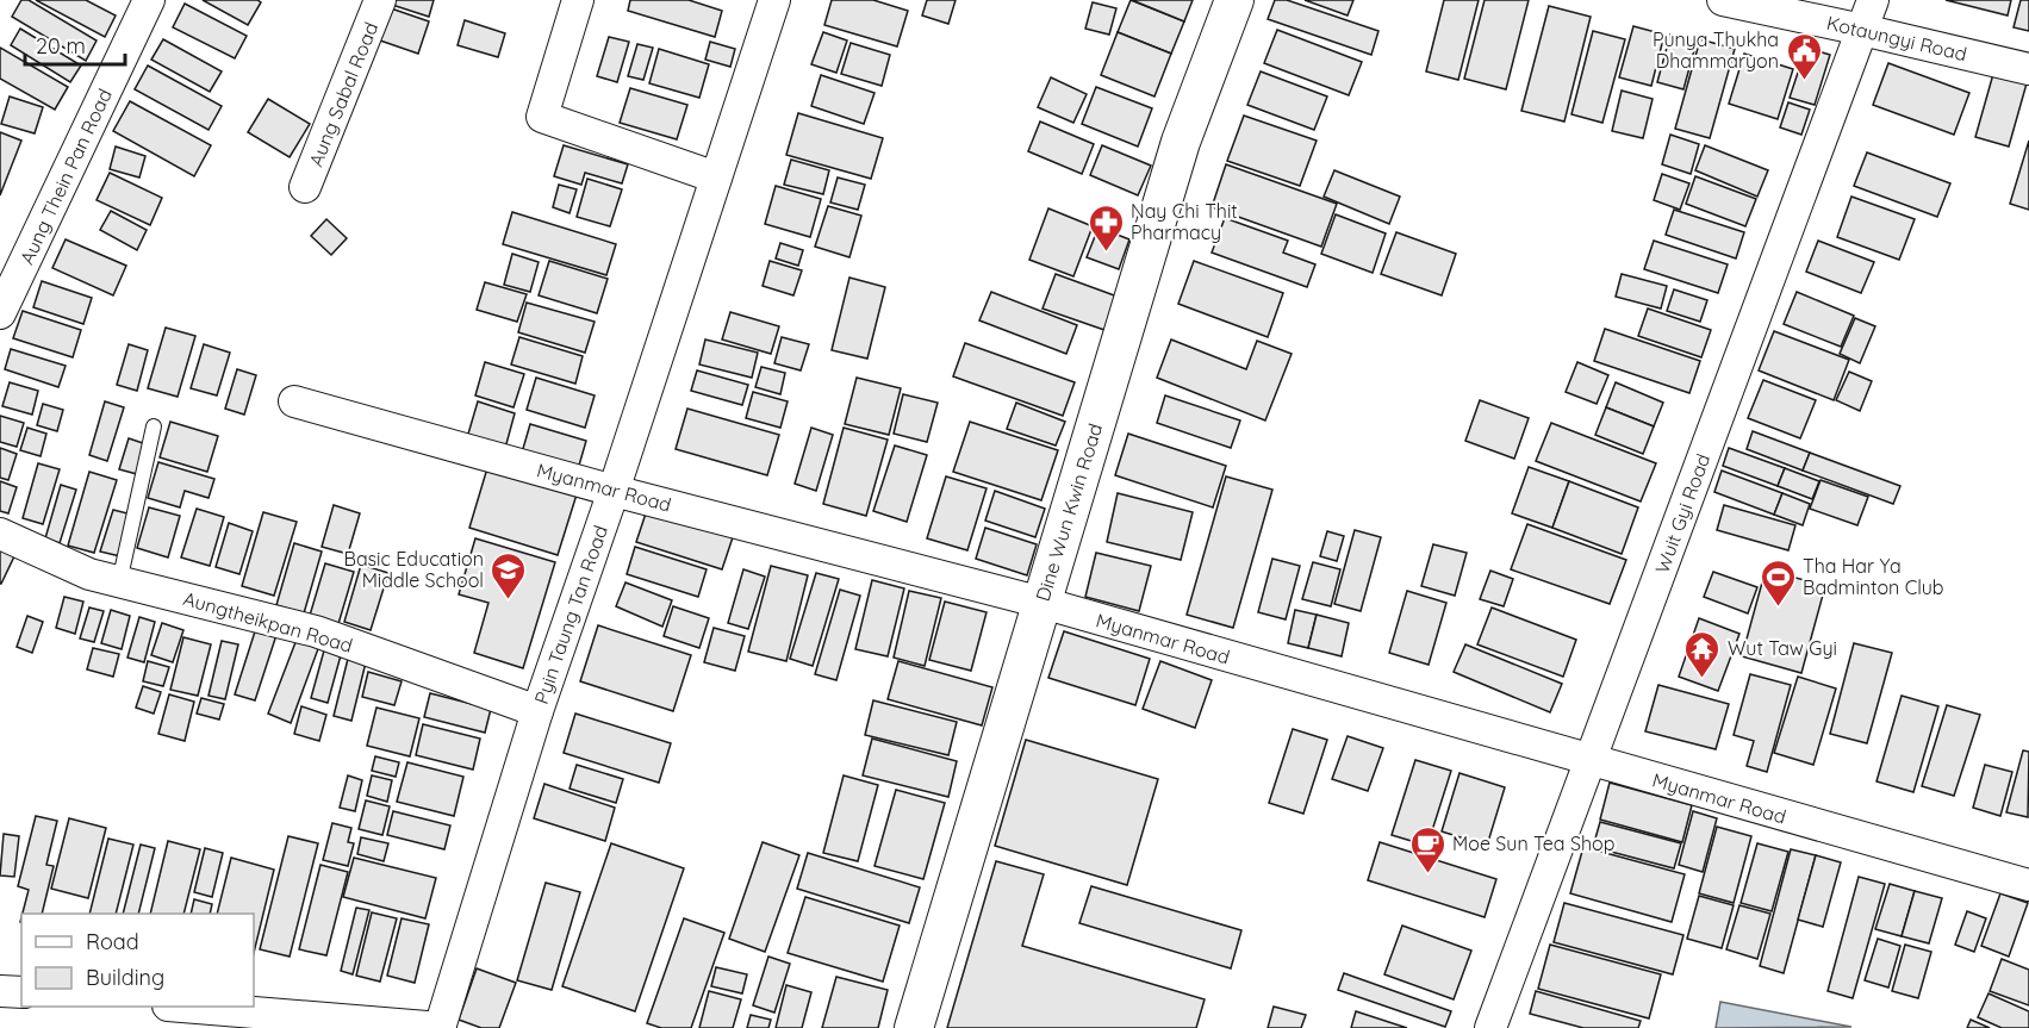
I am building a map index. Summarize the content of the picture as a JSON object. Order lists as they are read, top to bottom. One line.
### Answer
{"streets":{"street":["Kotaungyi Road","Aung Sabal Road","Aung Thein Pan Road","Myanmar Road","Dine Wun Kwin Road","Wuit Gyi Road","Pyin Taung Tan Road","Aungtheikpan Road"]},"crossings":[["Kotaungyi Road","Wuit Gyi Road"],["Myanmar Road","Dine Wun Kwin Road"],["Myanmar Road","Wuit Gyi Road"],["Myanmar Road","Pyin Taung Tan Road"],["Pyin Taung Tan Road","Aungtheikpan Road"]],"places":{"public building":["Punya Thukha Dhammaryon"],"pharmacy":["Nay Chi Thit Pharmacy"],"school or university":["Basic Education Middle School"],"sports":["Tha Har Ya Badminton Club"],"temple":["Wut Taw Gyi"],"cafe":["Moe Sun Tea Shop"]},"legend":["Road","Building"],"scale_bar":"20 m"}
